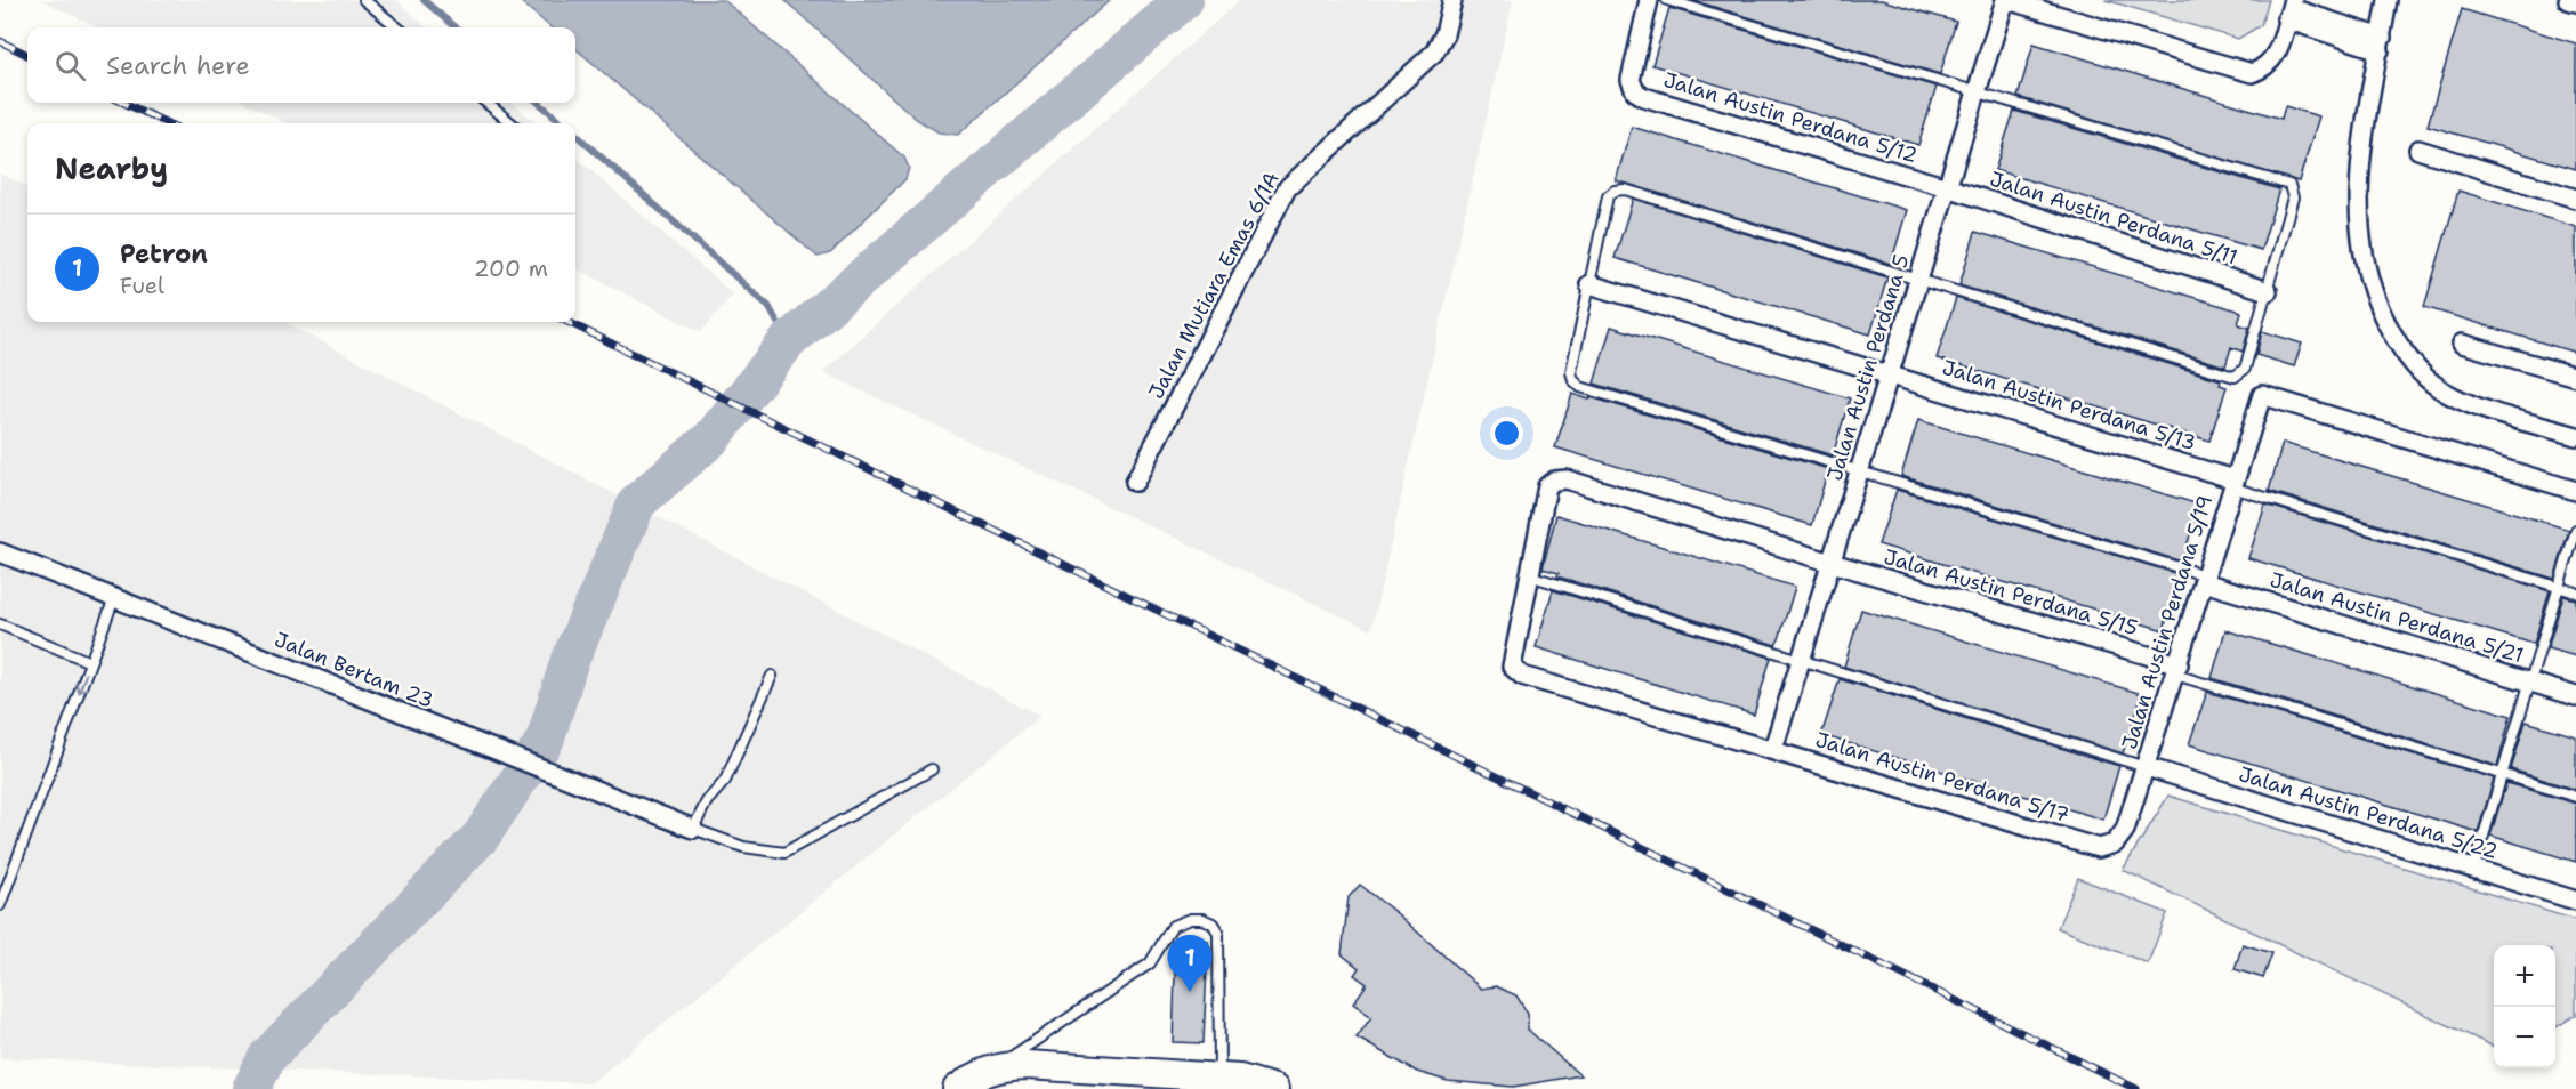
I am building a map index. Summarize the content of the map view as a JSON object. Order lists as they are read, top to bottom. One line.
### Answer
{"streets":{"street":["Jalan Austin Perdana 5/12","Jalan Austin Perdana 5/11","Jalan Mutiara Emas 6/1A","Jalan Austin Perdana 5","Jalan Austin Perdana 5/13","Jalan Austin Perdana 5/15","Jalan Austin Perdana 5/21","Jalan Austin Perdana 5/19","Jalan Bertam 23","Jalan Austin Perdana 5/17","Jalan Austin Perdana 5/22"]},"crossings":[["Jalan Austin Perdana 5/12","Jalan Austin Perdana 5/11"],["Jalan Austin Perdana 5/12","Jalan Austin Perdana 5"],["Jalan Austin Perdana 5/11","Jalan Austin Perdana 5"],["Jalan Austin Perdana 5","Jalan Austin Perdana 5/13"],["Jalan Austin Perdana 5","Jalan Austin Perdana 5/15"],["Jalan Austin Perdana 5","Jalan Austin Perdana 5/17"],["Jalan Austin Perdana 5/13","Jalan Austin Perdana 5/19"],["Jalan Austin Perdana 5/15","Jalan Austin Perdana 5/19"],["Jalan Austin Perdana 5/15","Jalan Austin Perdana 5/17"],["Jalan Austin Perdana 5/21","Jalan Austin Perdana 5/19"],["Jalan Austin Perdana 5/19","Jalan Austin Perdana 5/17"],["Jalan Austin Perdana 5/19","Jalan Austin Perdana 5/22"]],"page":{"search":"Search here","heading":"Nearby","list":[{"mark":"1","name":"Petron","note":"Fuel","value":"200 m"}],"pins":"1","map_buttons":["+","−"]}}
